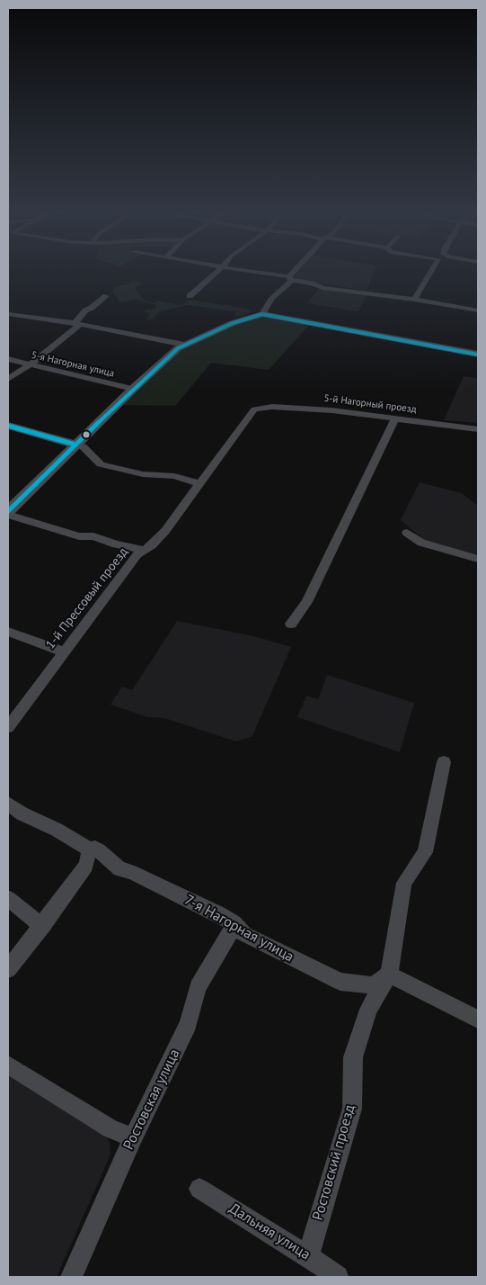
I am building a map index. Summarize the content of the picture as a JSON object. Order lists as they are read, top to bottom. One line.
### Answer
{"streets":{"street":["5-я Нагорная улица","5-й Нагорный проезд","1-й Прессовый проезд","7-я Нагорная улица","Ростовская улица","Ростовский проезд","Дальняя улица"]},"crossings":[["5-й Нагорный проезд","1-й Прессовый проезд"],["7-я Нагорная улица","Ростовская улица"],["7-я Нагорная улица","Ростовский проезд"],["Ростовский проезд","Дальняя улица"]]}
